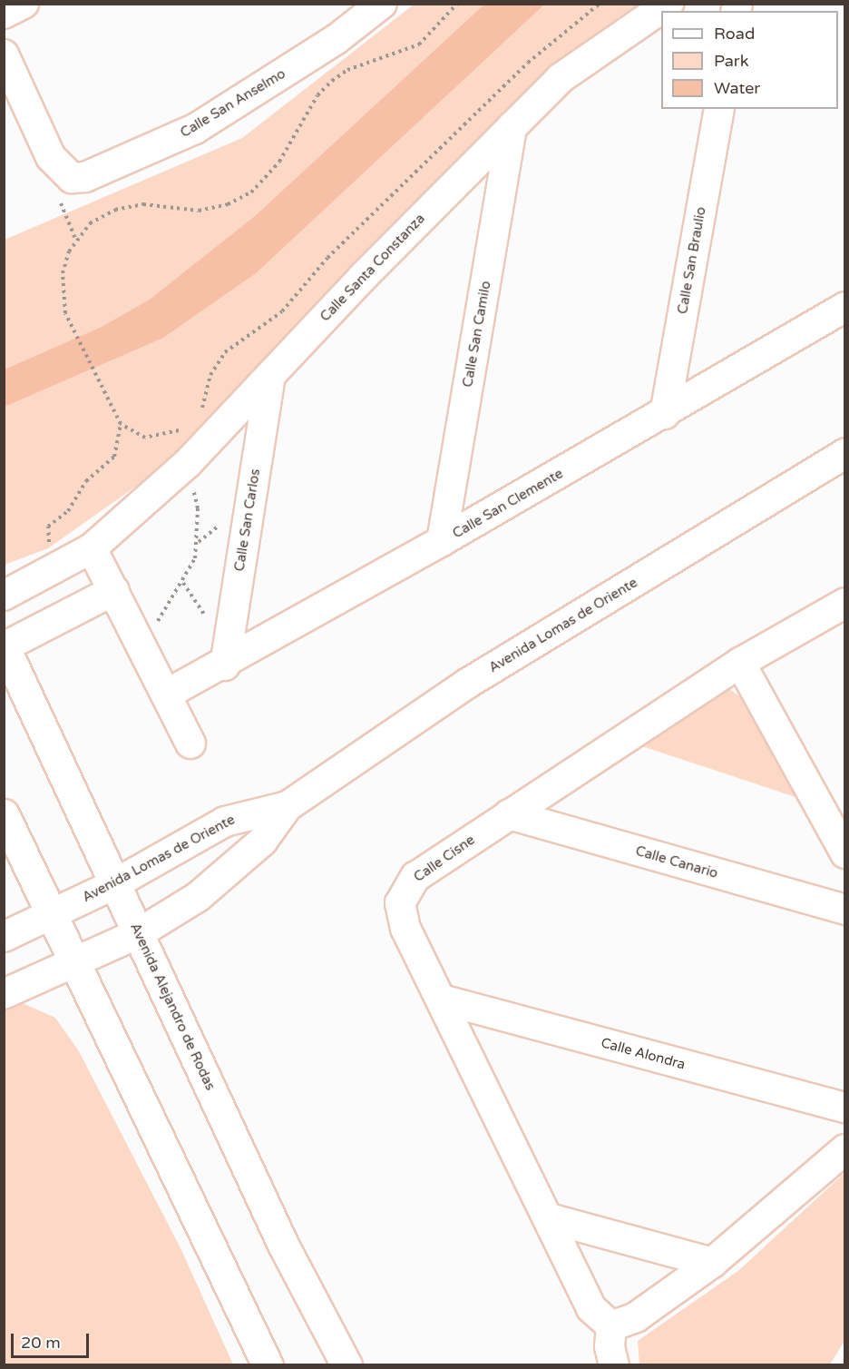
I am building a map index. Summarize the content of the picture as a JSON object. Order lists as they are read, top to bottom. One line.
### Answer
{"streets":{"street":["Calle San Anselmo","Calle San Braulio","Calle Santa Constanza","Calle San Camilo","Calle San Clemente","Calle San Carlos","Avenida Lomas de Oriente","Calle Cisne","Calle Canario","Avenida Alejandro de Rodas","Calle Alondra"]},"crossings":[["Calle San Braulio","Calle San Clemente"],["Calle Santa Constanza","Calle San Camilo"],["Calle Santa Constanza","Calle San Carlos"],["Calle San Camilo","Calle San Clemente"],["Calle San Clemente","Calle San Carlos"],["Avenida Lomas de Oriente","Avenida Alejandro de Rodas"],["Calle Cisne","Calle Canario"],["Calle Cisne","Calle Alondra"]],"legend":["Road","Park","Water"],"scale_bar":"20 m"}
